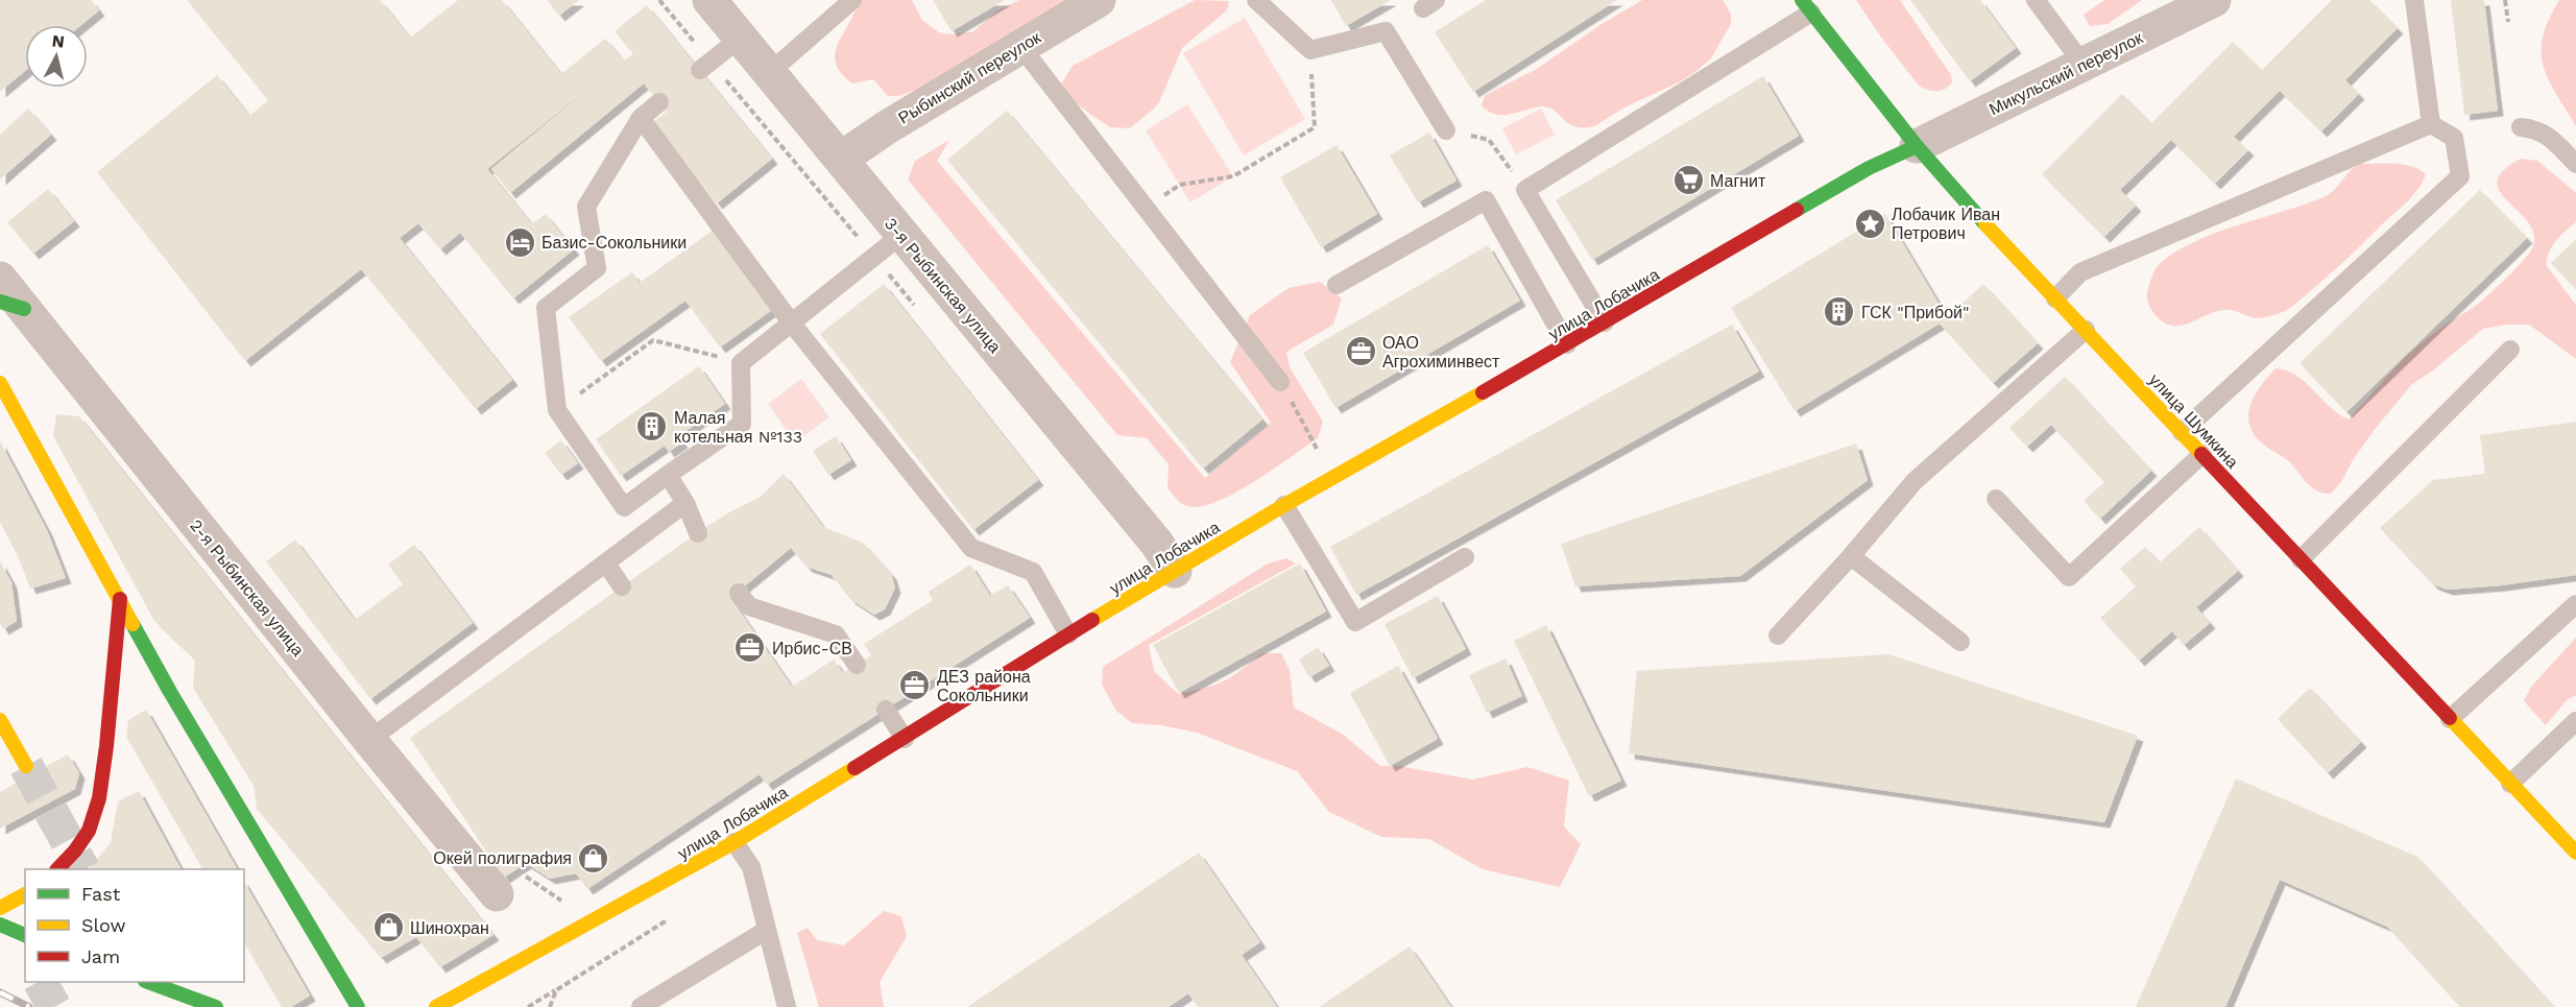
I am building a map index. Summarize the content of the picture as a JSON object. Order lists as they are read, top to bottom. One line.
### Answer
{"streets":{"street":["Микульский переулок","Рыбинский переулок","3-я Рыбинская улица","улица Лобачика","улица Шумкина","2-я Рыбинская улица"]},"crossings":[["Микульский переулок","улица Лобачика"],["Микульский переулок","улица Шумкина"],["Рыбинский переулок","3-я Рыбинская улица"],["3-я Рыбинская улица","улица Лобачика"],["улица Лобачика","улица Шумкина"]],"places":{"supermarket":["Магнит"],"place":["Лобачик Иван Петрович"],"hotel":["Базис-Сокольники"],"building":["ГСК \"Прибой\"","Малая котельная №133"],"office":["ОАО Агрохиминвест","Ирбис-СВ","ДЕЗ района Сокольники"],"shop":["Окей полиграфия","Шинохран"]},"legend":["Fast","Slow","Jam"],"north":"top"}
